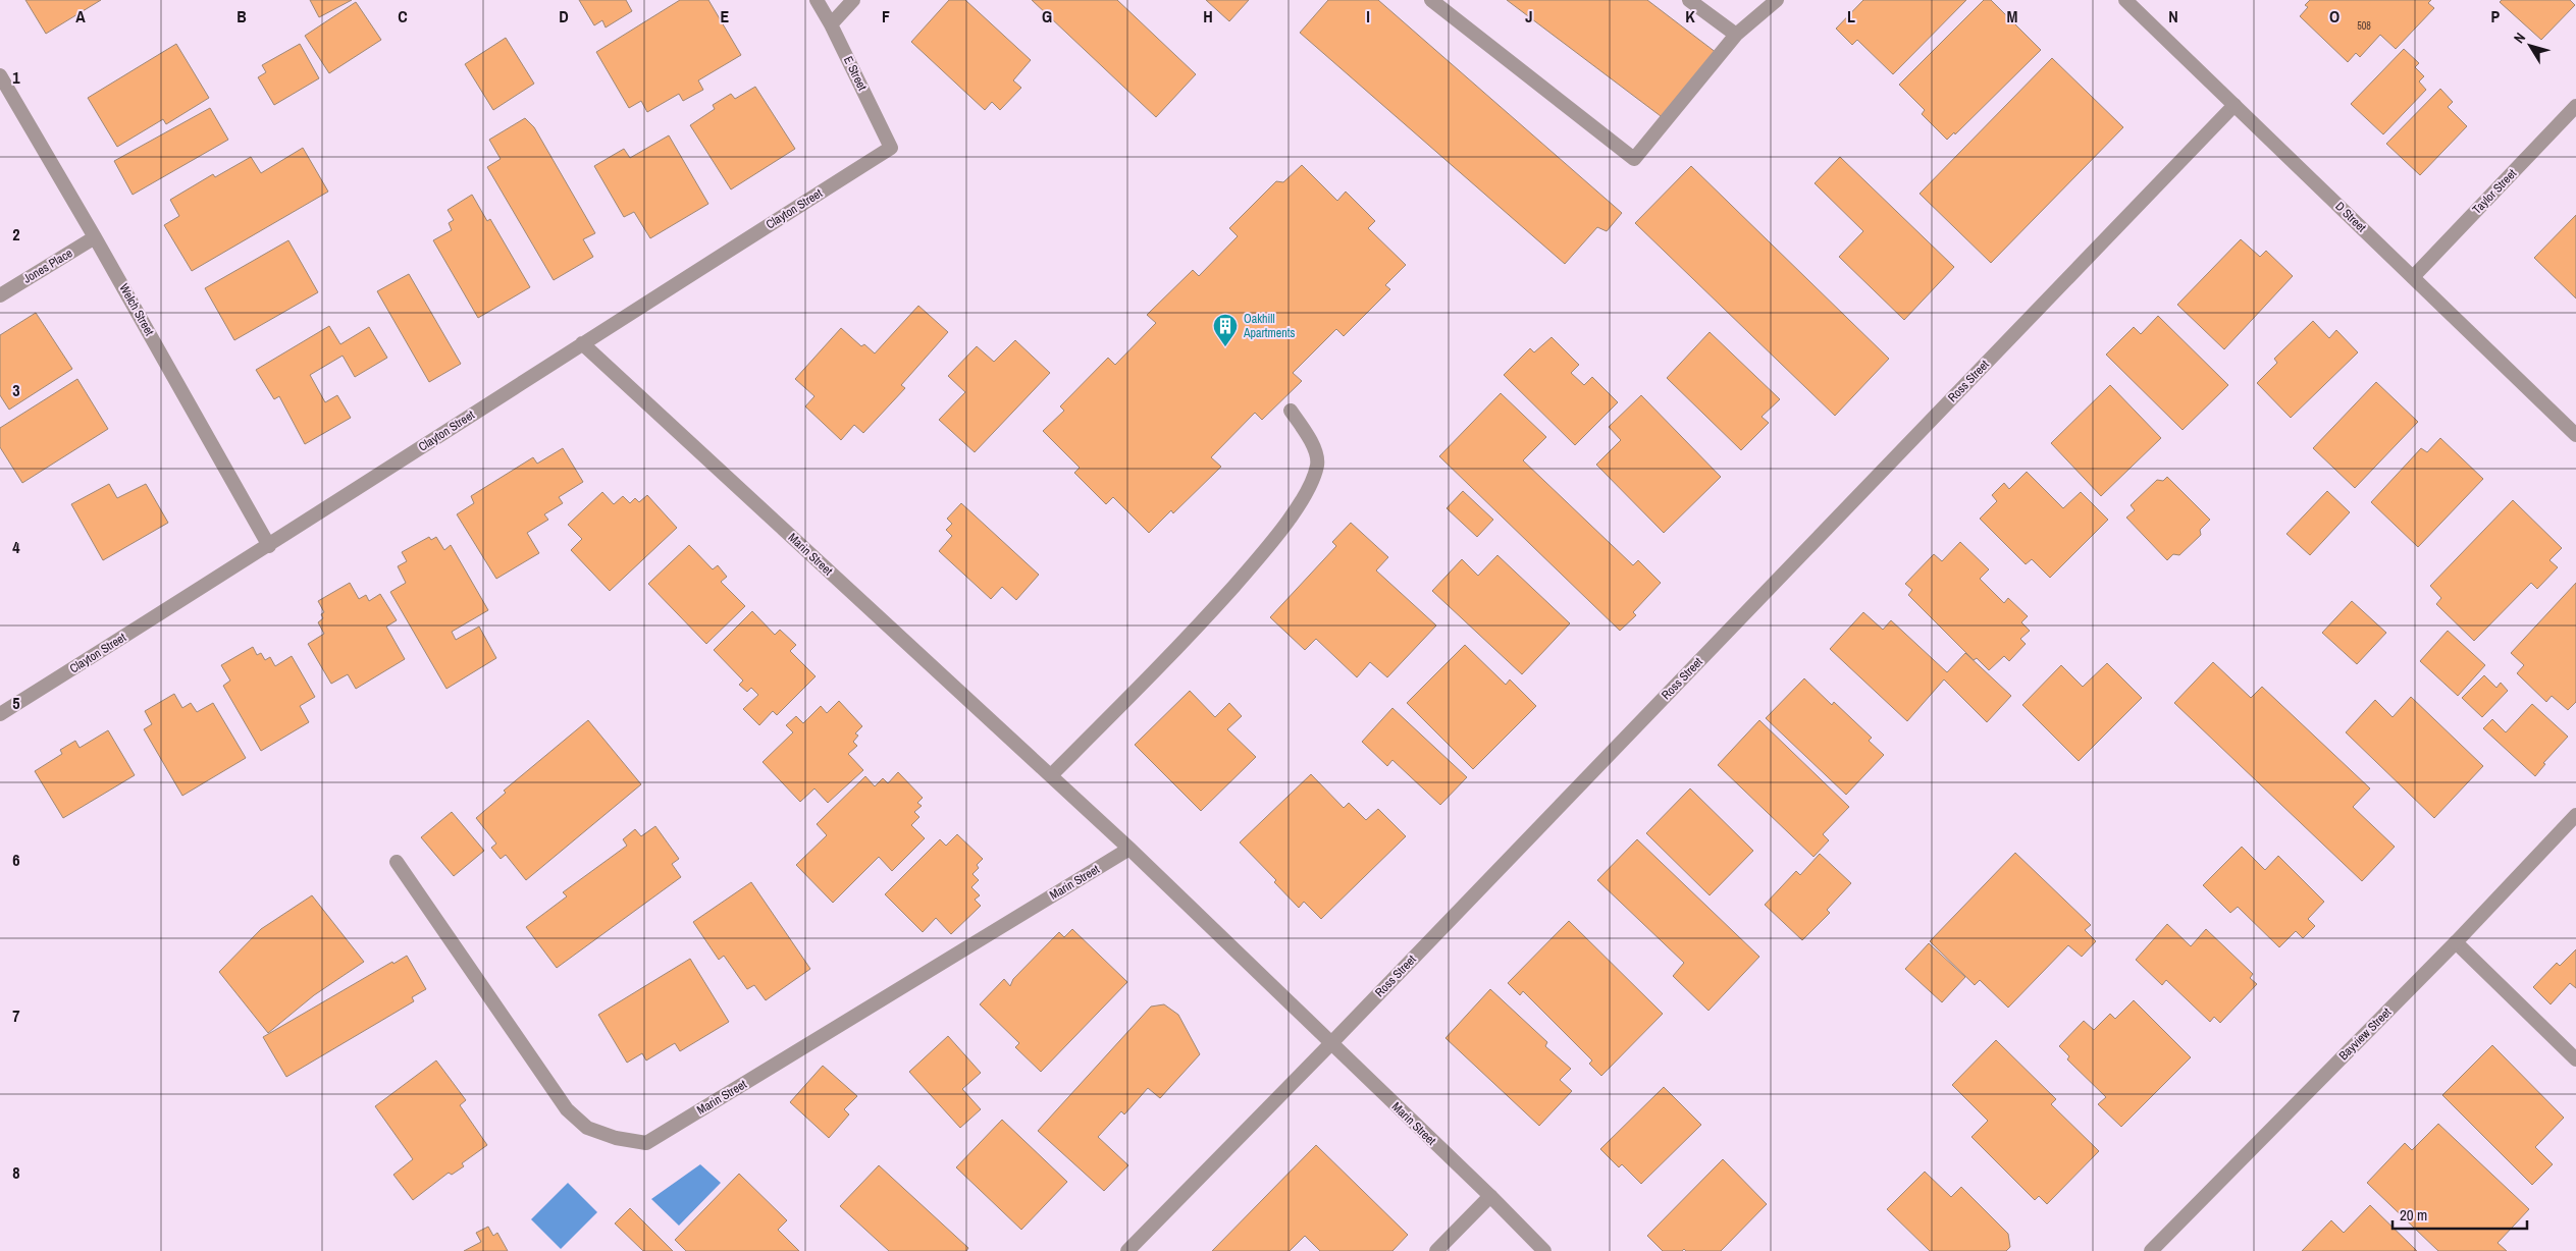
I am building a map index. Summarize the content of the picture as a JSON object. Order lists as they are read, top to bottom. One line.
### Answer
{"streets":{"street":["E Street","Taylor Street","Clayton Street","D Street","Jones Place","Welch Street","Ross Street","Marin Street","Bayview Street"]},"crossings":[["E Street","Clayton Street"],["Taylor Street","D Street"],["Clayton Street","Welch Street"],["Clayton Street","Marin Street"],["D Street","Ross Street"],["Jones Place","Welch Street"],["Ross Street","Marin Street"]],"places":{"building":["Oakhill Apartments"]},"house_numbers":["508"],"scale_bar":"20 m","north":"top left","grid":{"columns":["A","B","C","D","E","F","G","H","I","J","K","L","M","N","O","P"],"rows":["1","2","3","4","5","6","7","8"]}}
